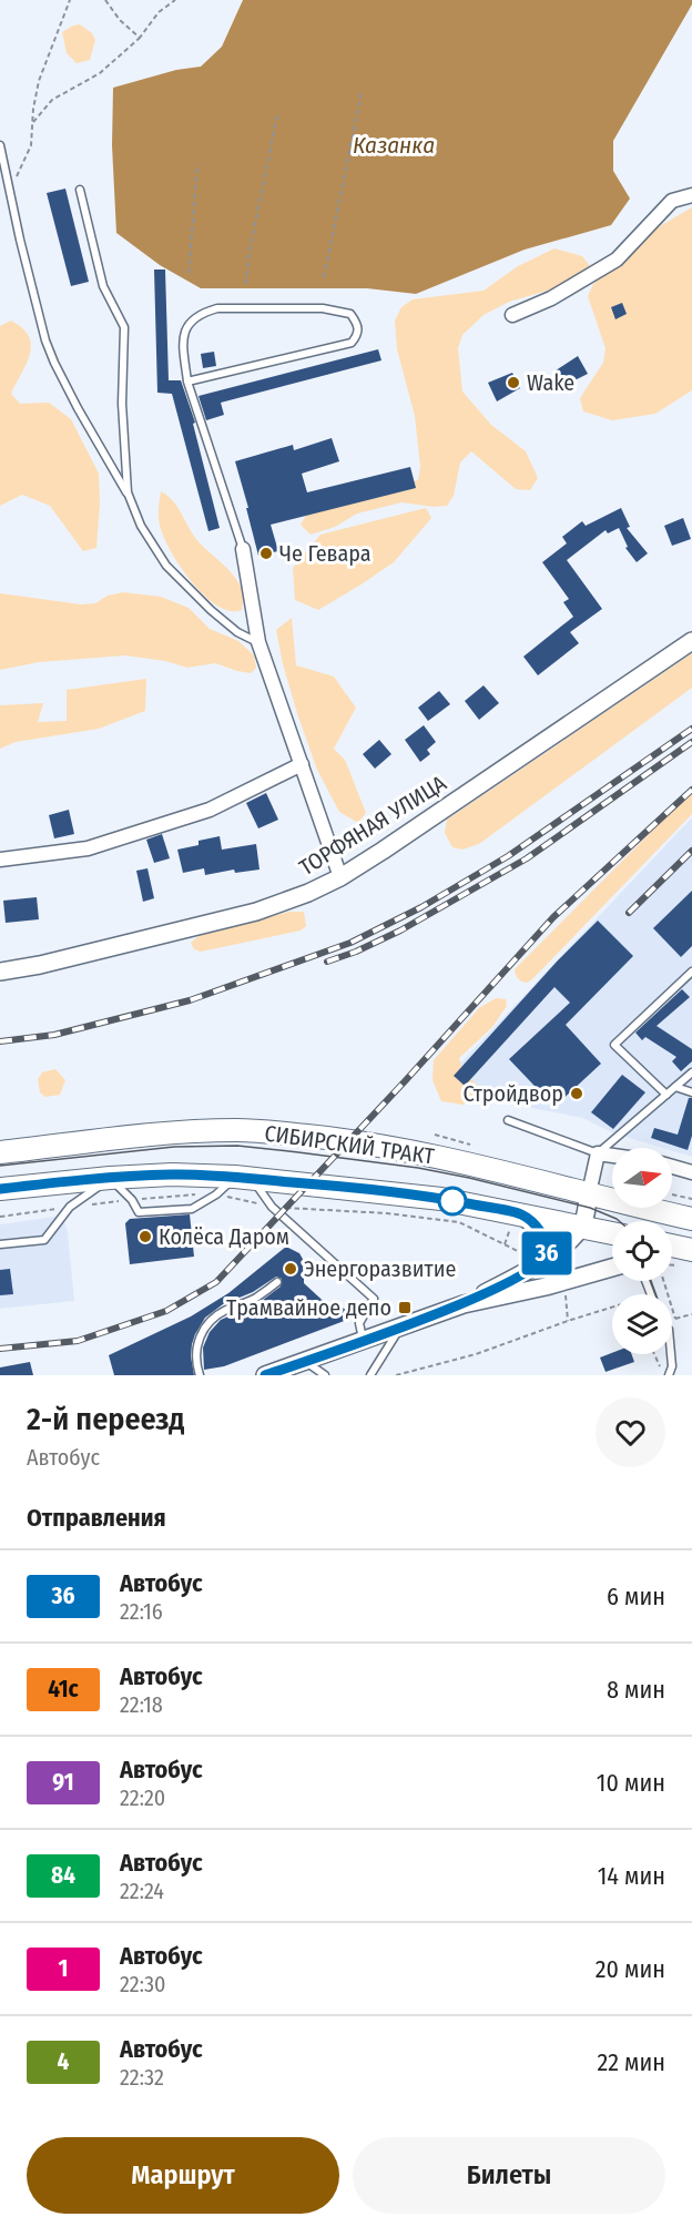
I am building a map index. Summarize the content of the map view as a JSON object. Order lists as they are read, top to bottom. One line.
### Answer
{"streets":{"main road":["СИБИРСКИЙ ТРАКТ"],"street":["ТОРФЯНАЯ УЛИЦА"]},"water":["Казанка"],"places":{"other":["Wake","Че Гевара","Стройдвор","Колёса Даром","Энергоразвитие"],"transit":["Трамвайное депо"]},"lines":["bus line 36"],"north":"right","page":{"on_map":"36","heading":[["2-й переезд","Автобус"],"Отправления"],"list":[{"mark":"36","name":"Автобус","note":"22:16","value":"6 мин"},{"mark":"41с","name":"Автобус","note":"22:18","value":"8 мин"},{"mark":"91","name":"Автобус","note":"22:20","value":"10 мин"},{"mark":"84","name":"Автобус","note":"22:24","value":"14 мин"},{"mark":"1","name":"Автобус","note":"22:30","value":"20 мин"},{"mark":"4","name":"Автобус","note":"22:32","value":"22 мин"}],"buttons":["Маршрут","Билеты"]}}
